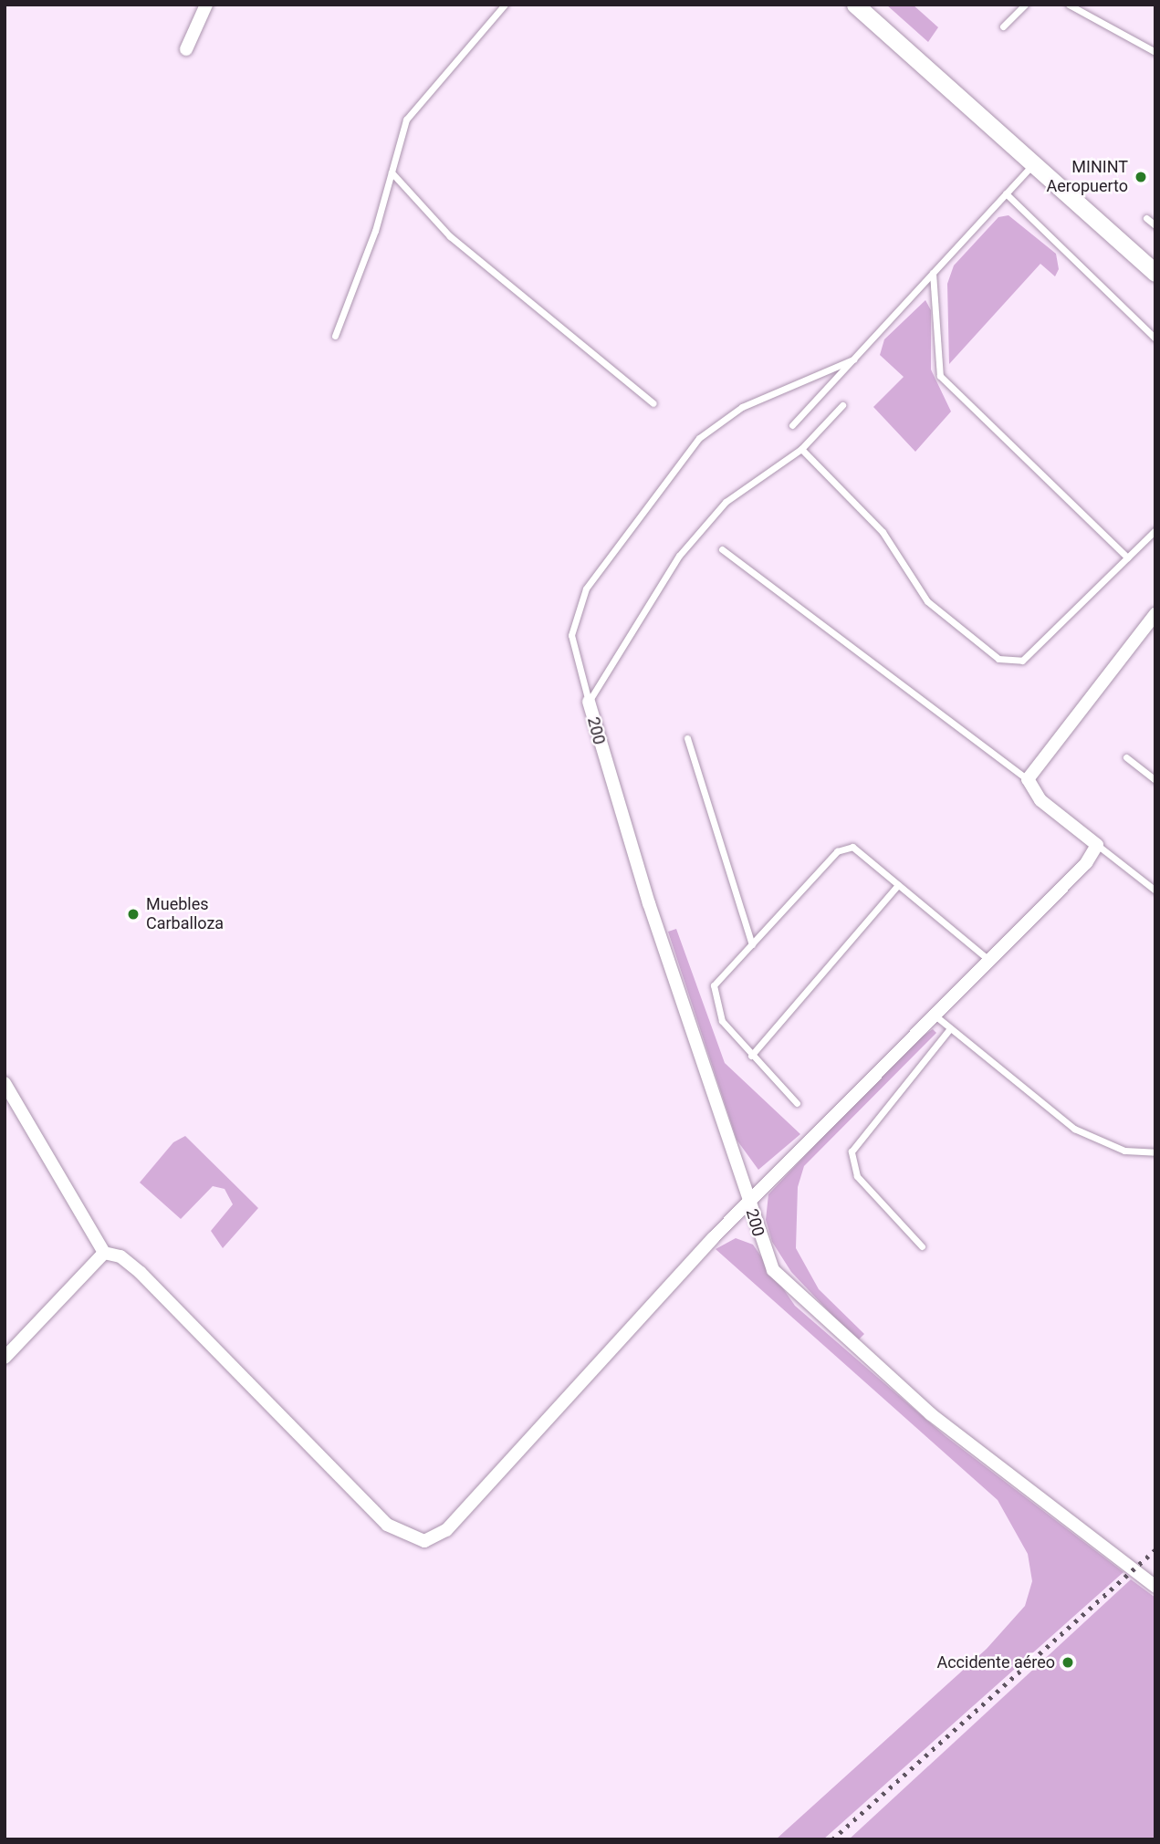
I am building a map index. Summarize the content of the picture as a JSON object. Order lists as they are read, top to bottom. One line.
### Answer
{"streets":{"street":["200"]},"places":["MININT Aeropuerto","Muebles Carballoza","Accidente aéreo"]}
